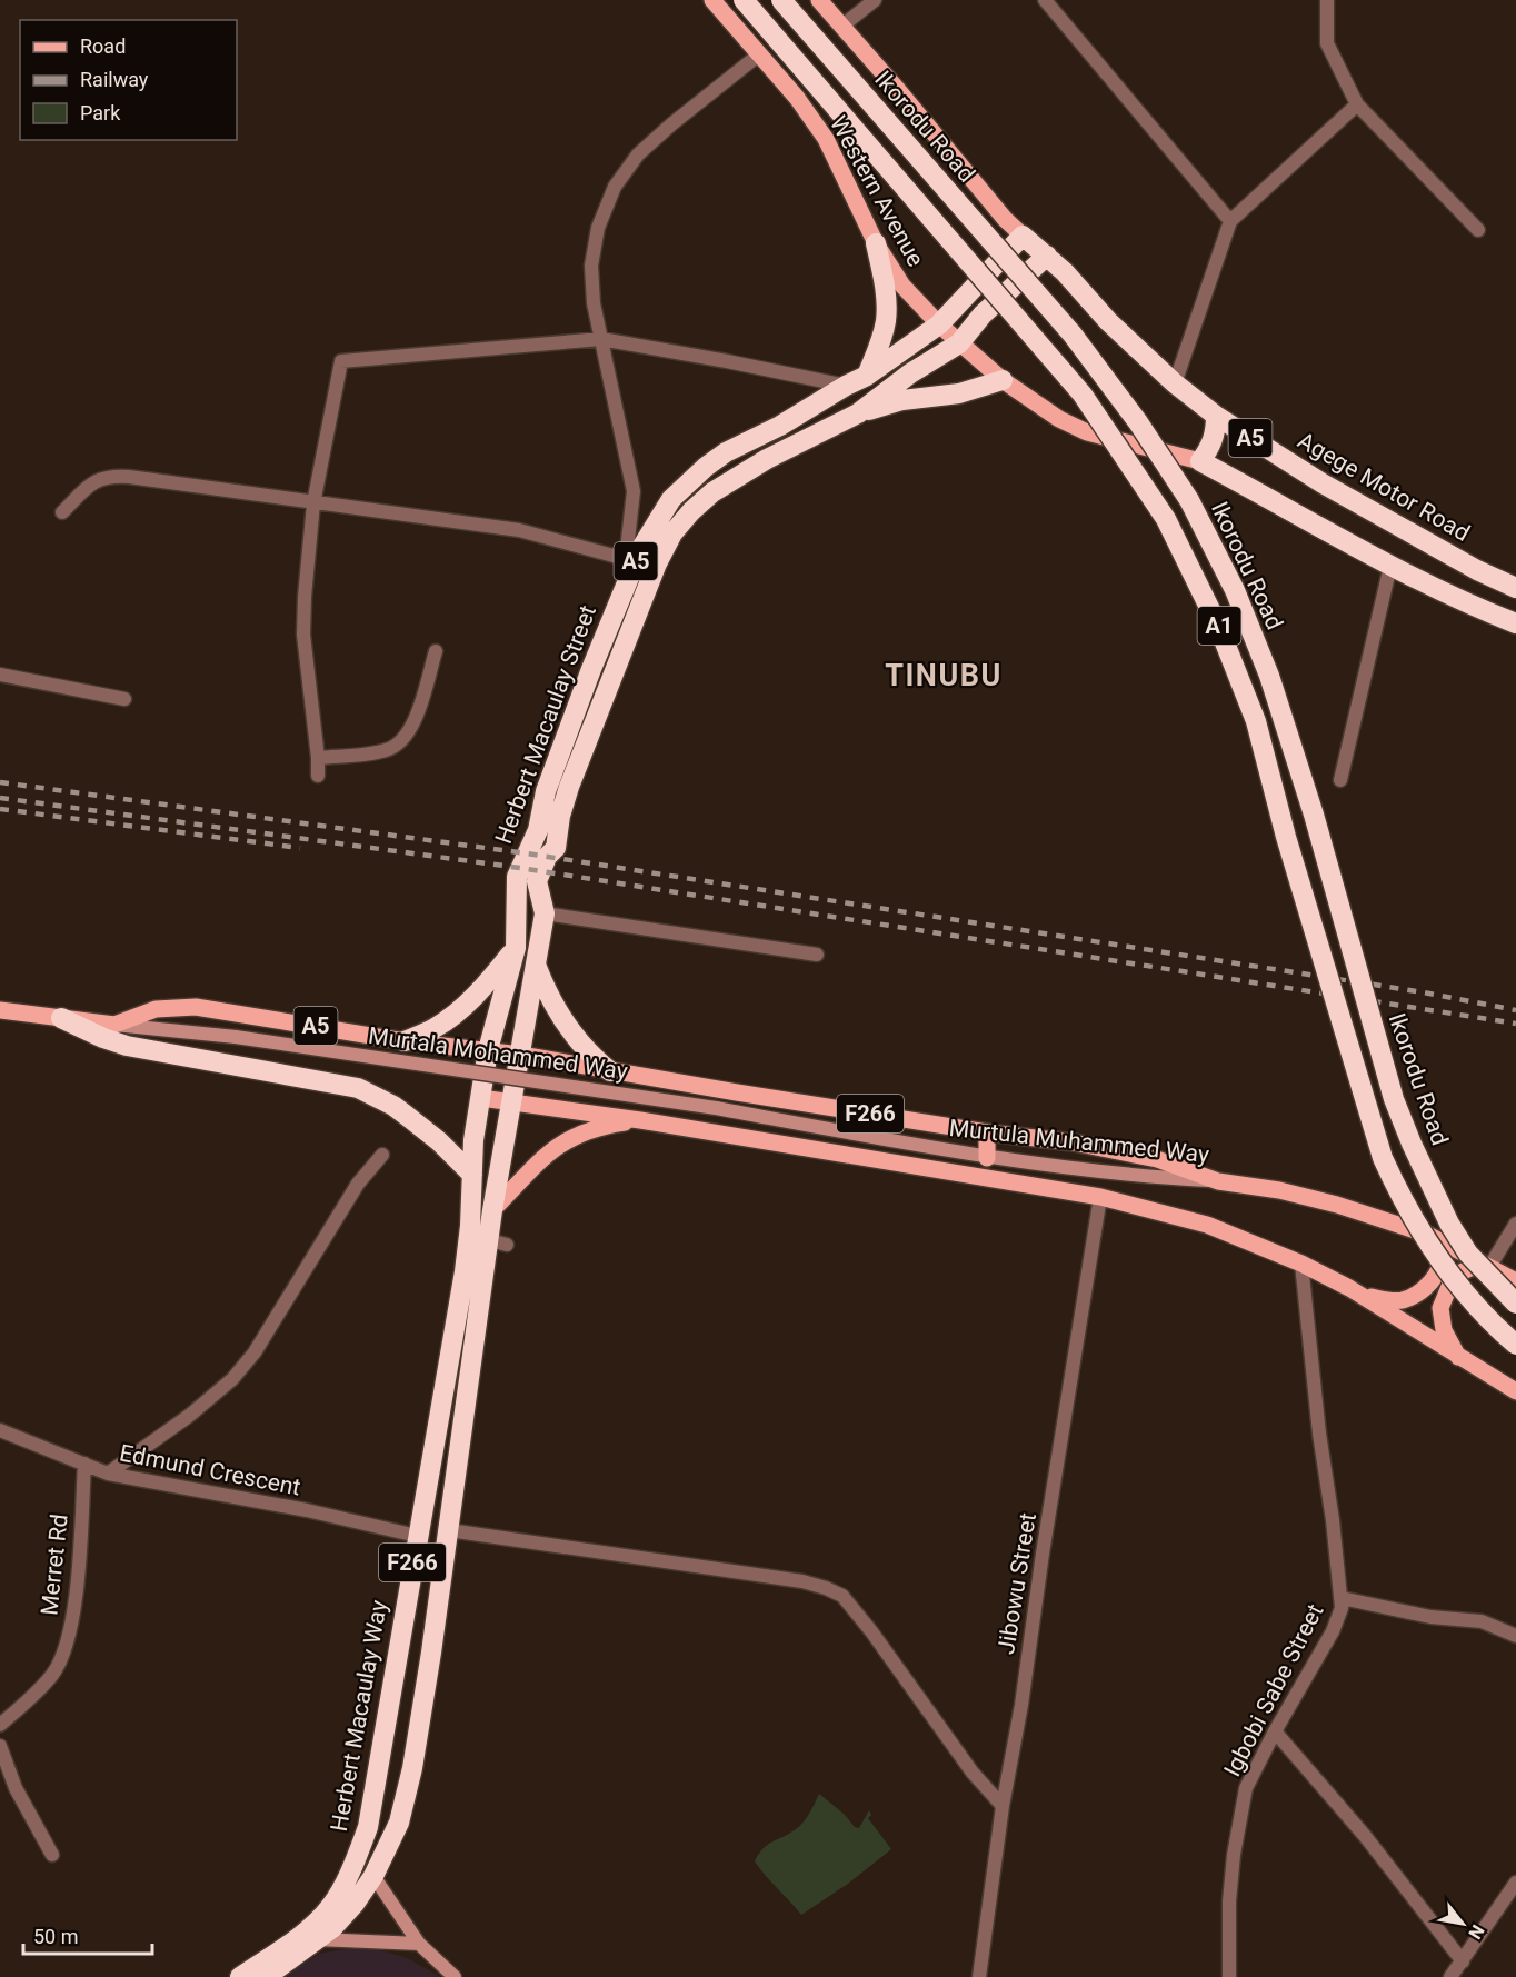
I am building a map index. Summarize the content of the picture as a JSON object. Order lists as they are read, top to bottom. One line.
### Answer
{"streets":{"highway":["Ikorodu Road","A5","Agege Motor Road","A1","Herbert Macaulay Street","F266","Herbert Macaulay Way"],"main road":["Western Avenue","Murtala Mohammed Way","Murtula Muhammed Way"],"street":["Edmund Crescent","Merret Rd","Jibowu Street","Igbobi Sabe Street"]},"crossings":[["Western Avenue","A5"],["Western Avenue","Herbert Macaulay Street"],["A5","Herbert Macaulay Street"],["A5","Murtala Mohammed Way"],["A5","Murtula Muhammed Way"],["Agege Motor Road","Herbert Macaulay Street"],["Herbert Macaulay Street","F266"],["Herbert Macaulay Street","Murtula Muhammed Way"],["Herbert Macaulay Street","Herbert Macaulay Way"],["Murtala Mohammed Way","Murtula Muhammed Way"],["F266","Murtula Muhammed Way"],["Murtula Muhammed Way","Jibowu Street"],["Murtula Muhammed Way","Herbert Macaulay Way"],["Edmund Crescent","Merret Rd"],["Edmund Crescent","Herbert Macaulay Way"]],"districts":["TINUBU"],"legend":["Road","Railway","Park"],"scale_bar":"50 m","north":"bottom right"}
